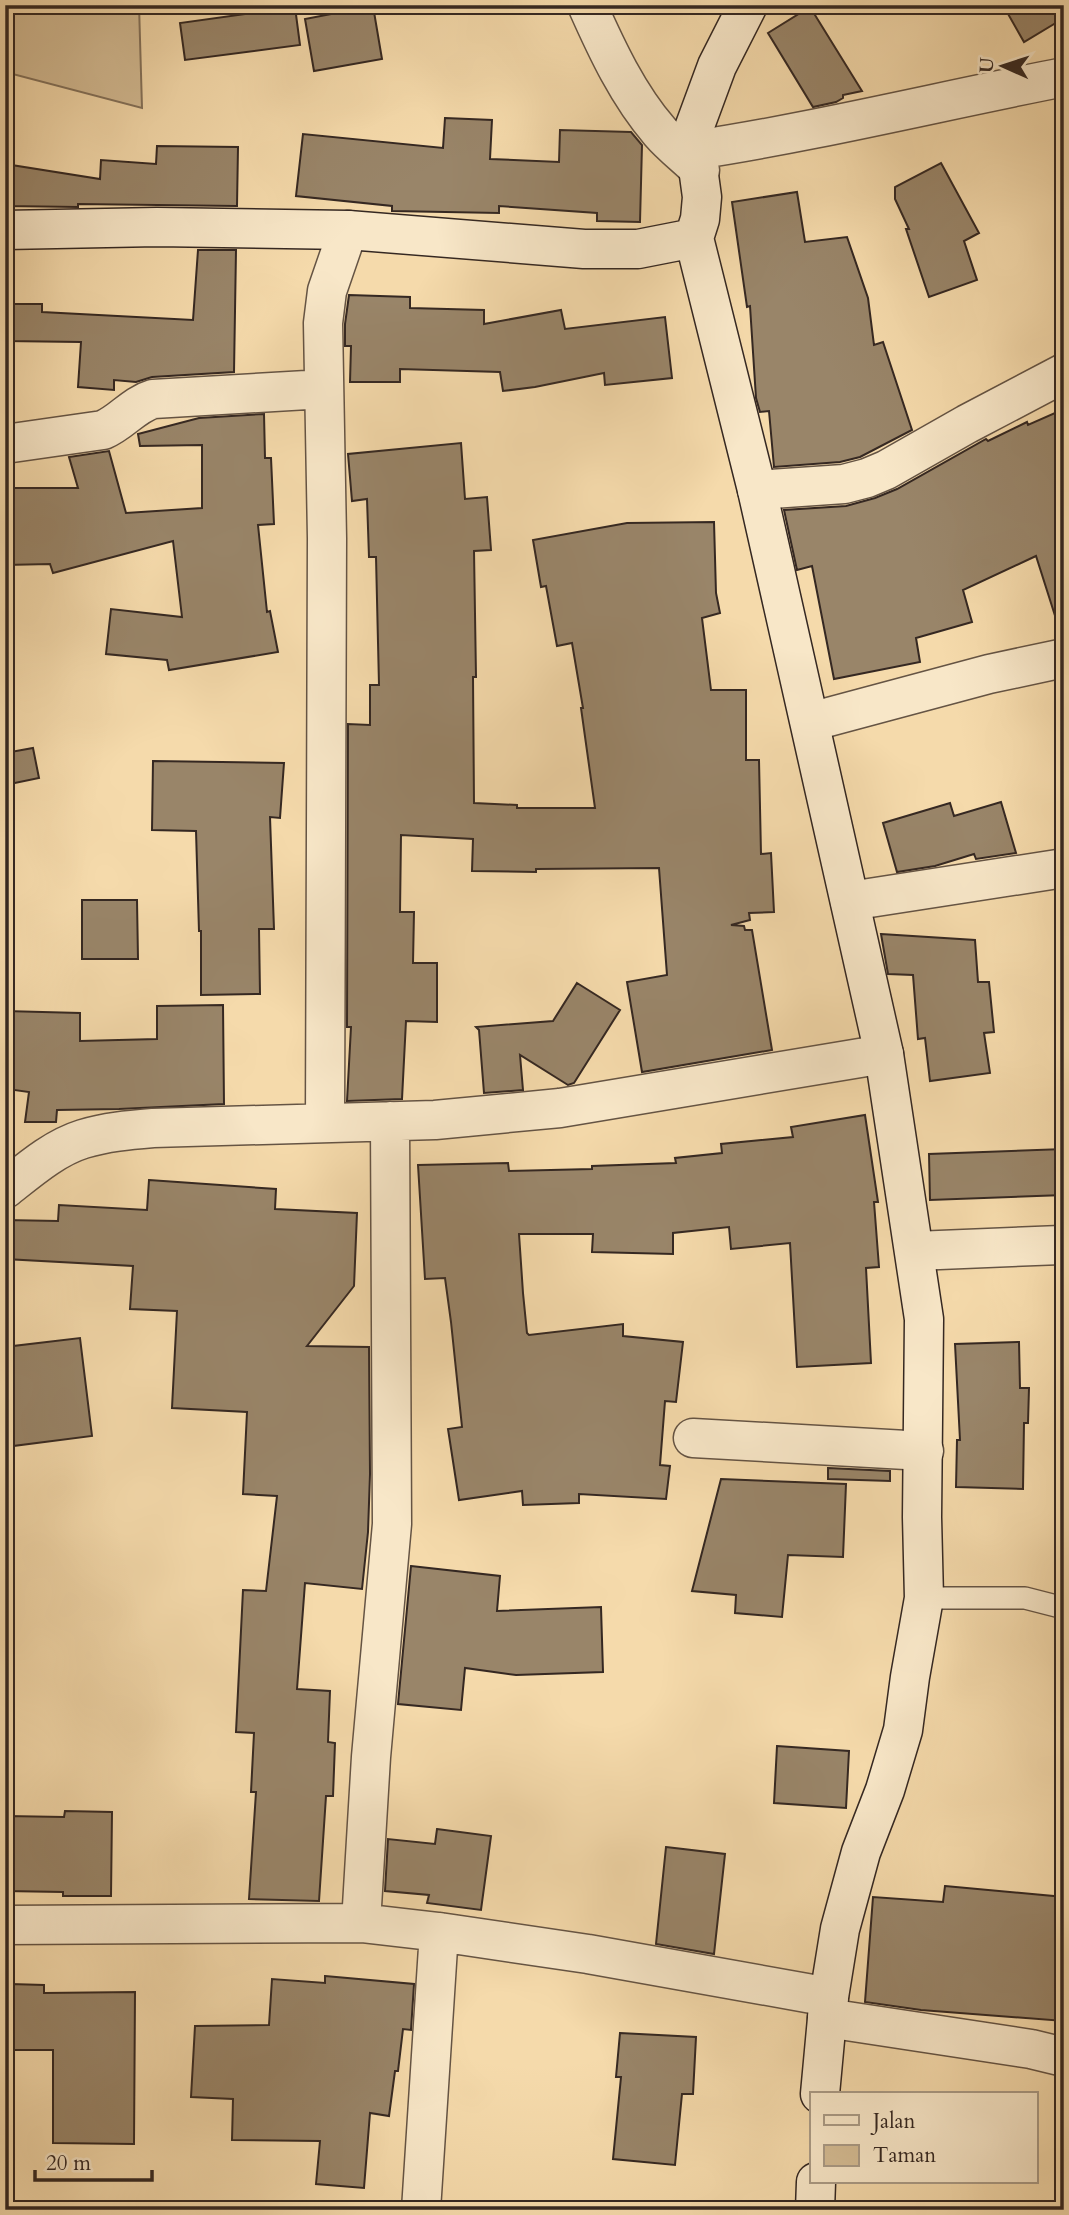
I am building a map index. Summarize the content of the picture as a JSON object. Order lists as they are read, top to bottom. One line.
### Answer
{"legend":["Jalan","Taman"],"scale_bar":"20 m","north":"left"}
